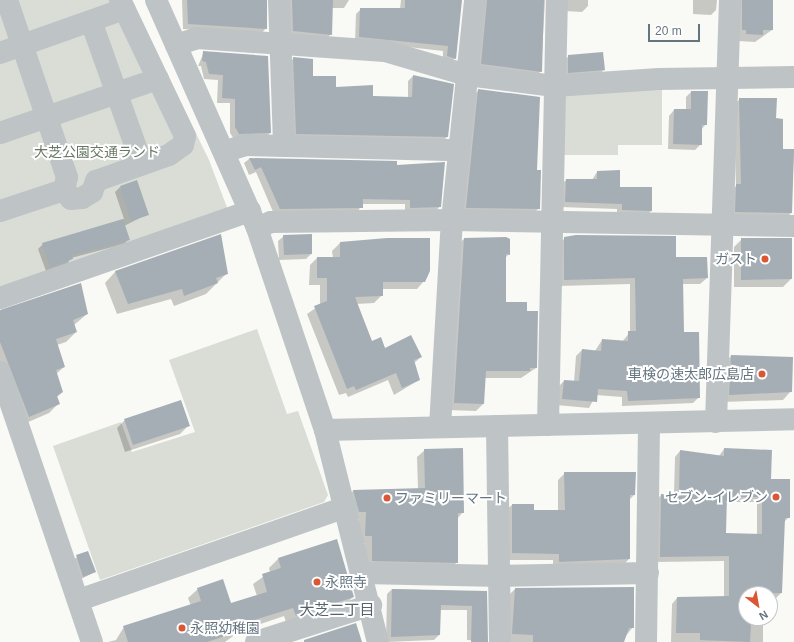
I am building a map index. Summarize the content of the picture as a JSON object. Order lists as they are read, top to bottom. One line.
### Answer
{"districts":["大芝二丁目"],"parks":["大芝公園交通ランド"],"places":["ガスト","車検の速太郎広島店","セブン-イレブン","ファミリーマート","永照寺","永照幼稚園"],"scale_bar":"20 m","north":"bottom right"}
